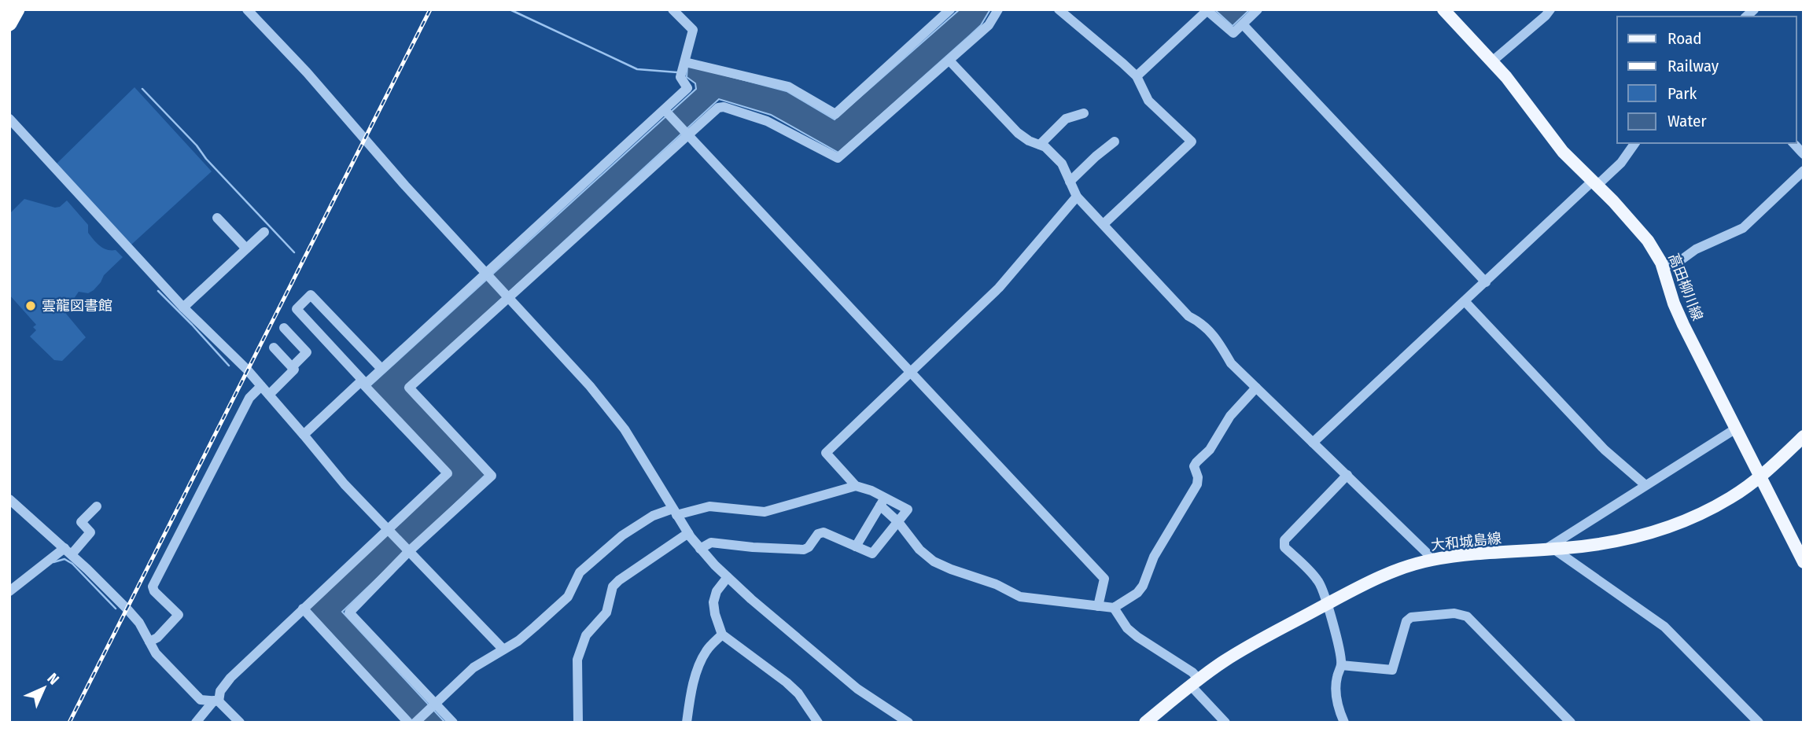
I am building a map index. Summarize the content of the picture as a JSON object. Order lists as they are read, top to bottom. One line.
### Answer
{"streets":{"main road":["高田柳川線","大和城島線"]},"crossings":[["高田柳川線","大和城島線"]],"places":["雲龍図書館"],"legend":["Road","Railway","Park","Water"],"north":"top right"}
